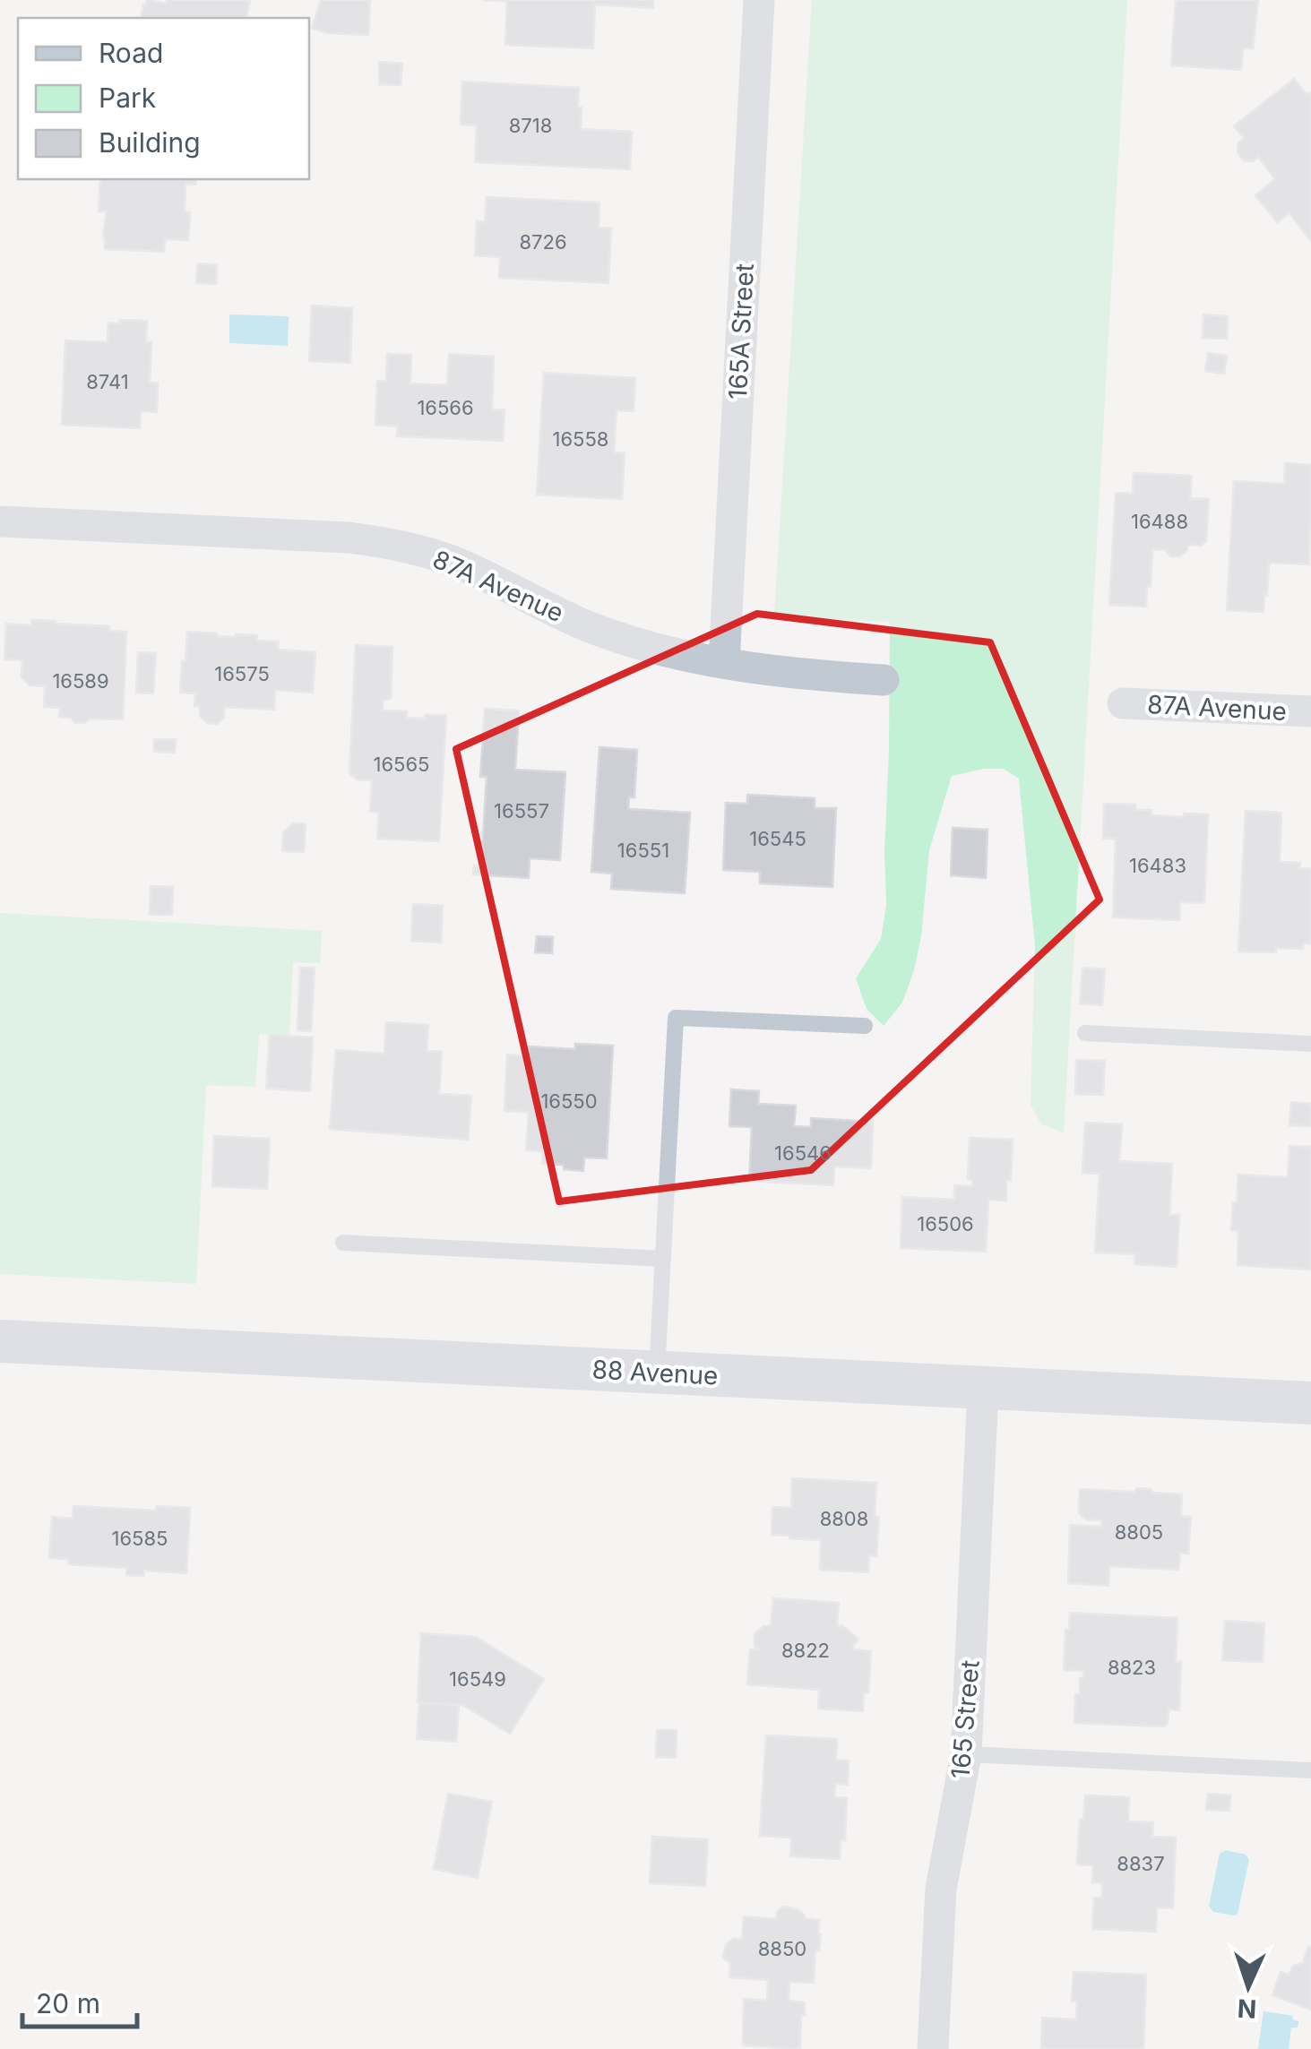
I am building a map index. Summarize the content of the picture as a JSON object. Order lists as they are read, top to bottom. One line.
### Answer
{"streets":{"main road":["88 Avenue"],"street":["165A Street","87A Avenue","165 Street"]},"crossings":[["165A Street","87A Avenue"],["88 Avenue","165 Street"]],"house_numbers":["8718","8726","8741","16566","16558","16488","16575","16589","16565","16557","16545","16551","16483","16550","16546","16506","8808","8805","16585","8822","8823","16549","8837","8850"],"legend":["Road","Park","Building"],"scale_bar":"20 m","north":"bottom"}
